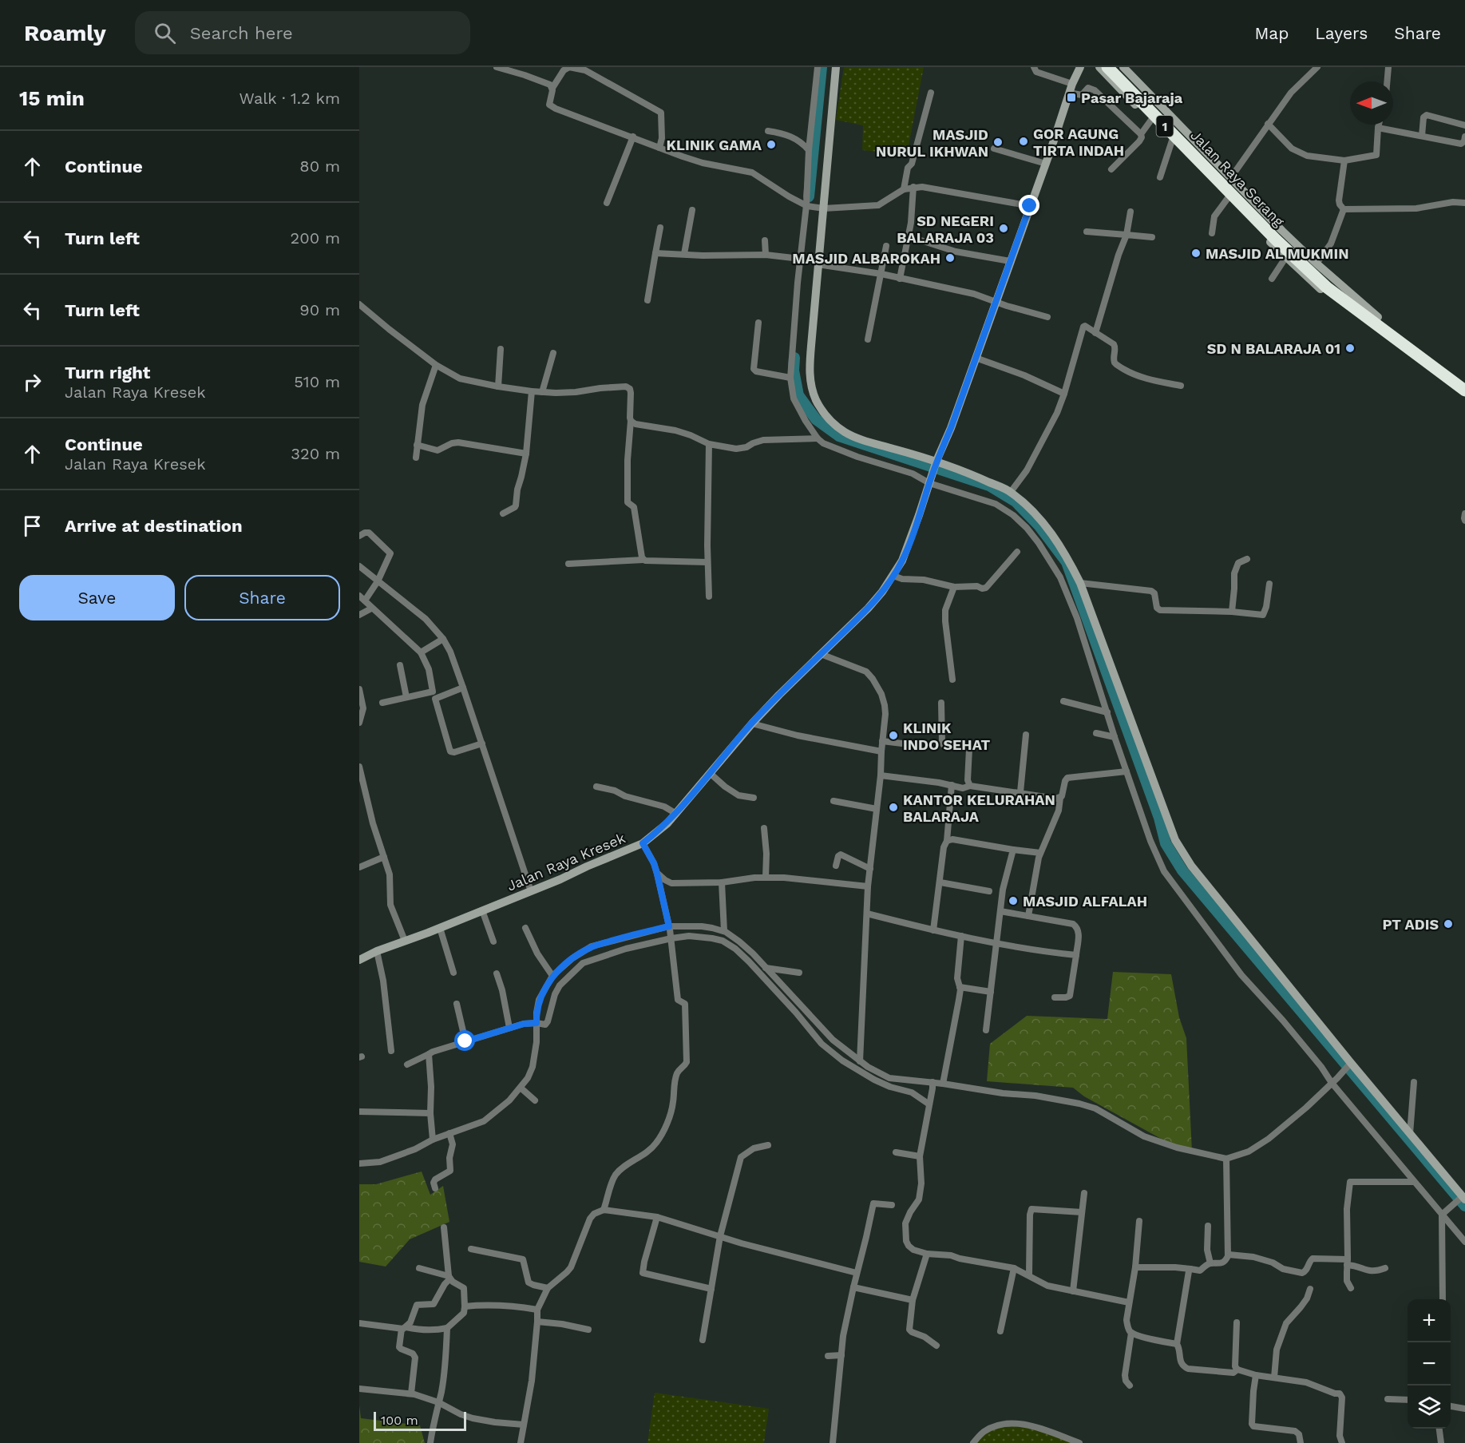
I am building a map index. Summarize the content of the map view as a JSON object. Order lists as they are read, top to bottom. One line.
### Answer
{"streets":{"highway":["1","Jalan Raya Serang"],"main road":["Jalan Raya Kresek"]},"places":{"transit":["Pasar Bajaraja"],"other":["GOR AGUNG TIRTA INDAH","MASJID NURUL IKHWAN","KLINIK GAMA","SD NEGERI BALARAJA 03","MASJID AL MUKMIN","MASJID ALBAROKAH","SD N BALARAJA 01","KLINIK INDO SEHAT","KANTOR KELURAHAN BALARAJA","MASJID ALFALAH","PT ADIS"]},"scale_bar":"100 m","north":"left","page":{"header":"Roamly","search":"Search here","nav":["Map","Layers","Share"],"heading":["15 min","Walk · 1.2 km"],"list":[["Continue","80 m"],["Turn left","200 m"],["Turn left","90 m"],["Turn right","Jalan Raya Kresek","510 m"],["Continue","Jalan Raya Kresek","320 m"],"Arrive at destination"],"buttons":["Save","Share"],"map_buttons":["+","−"],"scale":"100 m"}}
